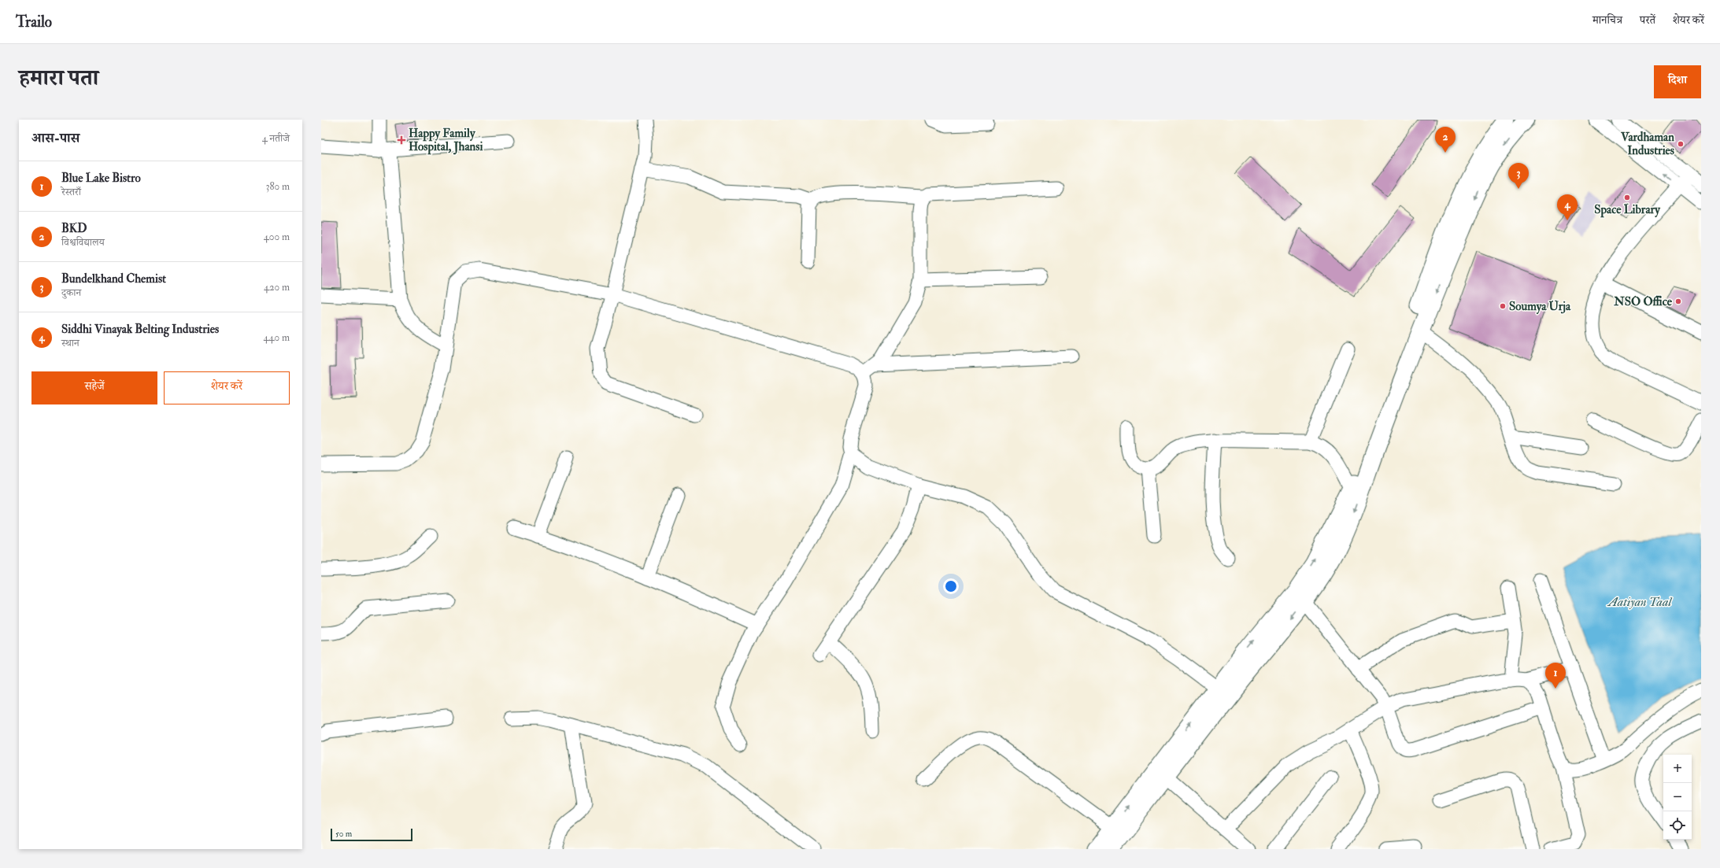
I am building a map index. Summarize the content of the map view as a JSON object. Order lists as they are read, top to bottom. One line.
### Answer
{"water":["Aatiyan Taal"],"places":{"health":["Happy Family Hospital, Jhansi"],"other":["Vardhaman Industries","Space Library","NSO Office","Soumya Urja"]},"scale_bar":"50 m","page":{"header":"Trailo","nav":["मानचित्र","परतें","शेयर करें"],"title":"हमारा पता","buttons":["दिशा",["सहेजें","शेयर करें"]],"heading":["आस-पास","4 नतीजे"],"pins":["2","3","4","1"],"list":[{"mark":"1","name":"Blue Lake Bistro","note":"रेस्तराँ","value":"380 m"},{"mark":"2","name":"BKD","note":"विश्वविद्यालय","value":"400 m"},{"mark":"3","name":"Bundelkhand Chemist","note":"दुकान","value":"420 m"},{"mark":"4","name":"Siddhi Vinayak Belting Industries","note":"स्थान","value":"440 m"}],"map_buttons":["+","−"],"scale":"50 m"}}
